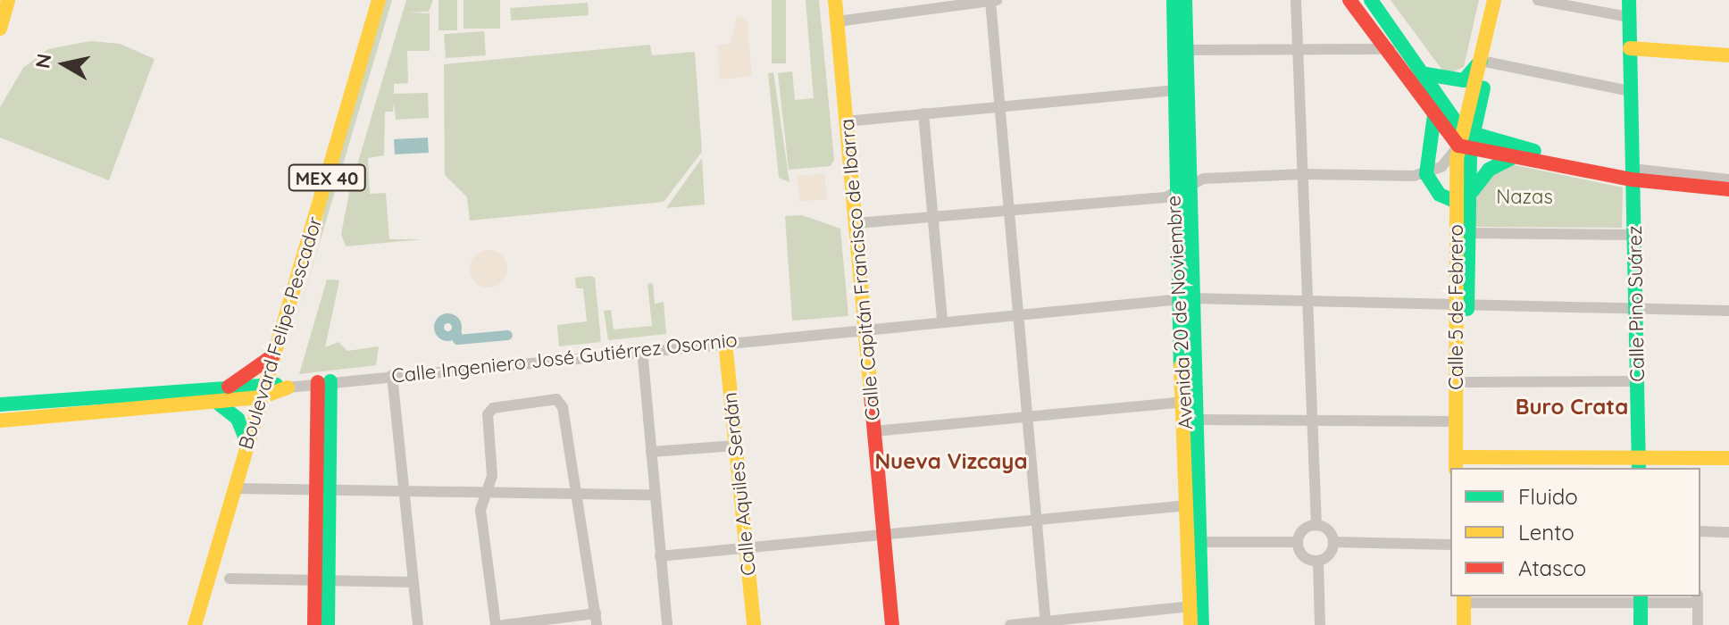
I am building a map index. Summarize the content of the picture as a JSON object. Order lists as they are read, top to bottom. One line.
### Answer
{"streets":{"main road":["MEX 40","Calle Capitán Francisco de Ibarra","Calle Pino Suárez","Calle 5 de Febrero","Avenida 20 de Noviembre","Boulevard Felipe Pescador","Calle Ingeniero José Gutiérrez Osornio","Calle Aquiles Serdán"]},"crossings":[["Calle Capitán Francisco de Ibarra","Calle Ingeniero José Gutiérrez Osornio"],["Calle Pino Suárez","Calle Ingeniero José Gutiérrez Osornio"],["Calle 5 de Febrero","Calle Ingeniero José Gutiérrez Osornio"],["Avenida 20 de Noviembre","Calle Ingeniero José Gutiérrez Osornio"],["Boulevard Felipe Pescador","Calle Ingeniero José Gutiérrez Osornio"],["Calle Ingeniero José Gutiérrez Osornio","Calle Aquiles Serdán"]],"districts":["Buro Crata","Nueva Vizcaya"],"parks":["Nazas"],"legend":["Fluido","Lento","Atasco"],"north":"left"}
